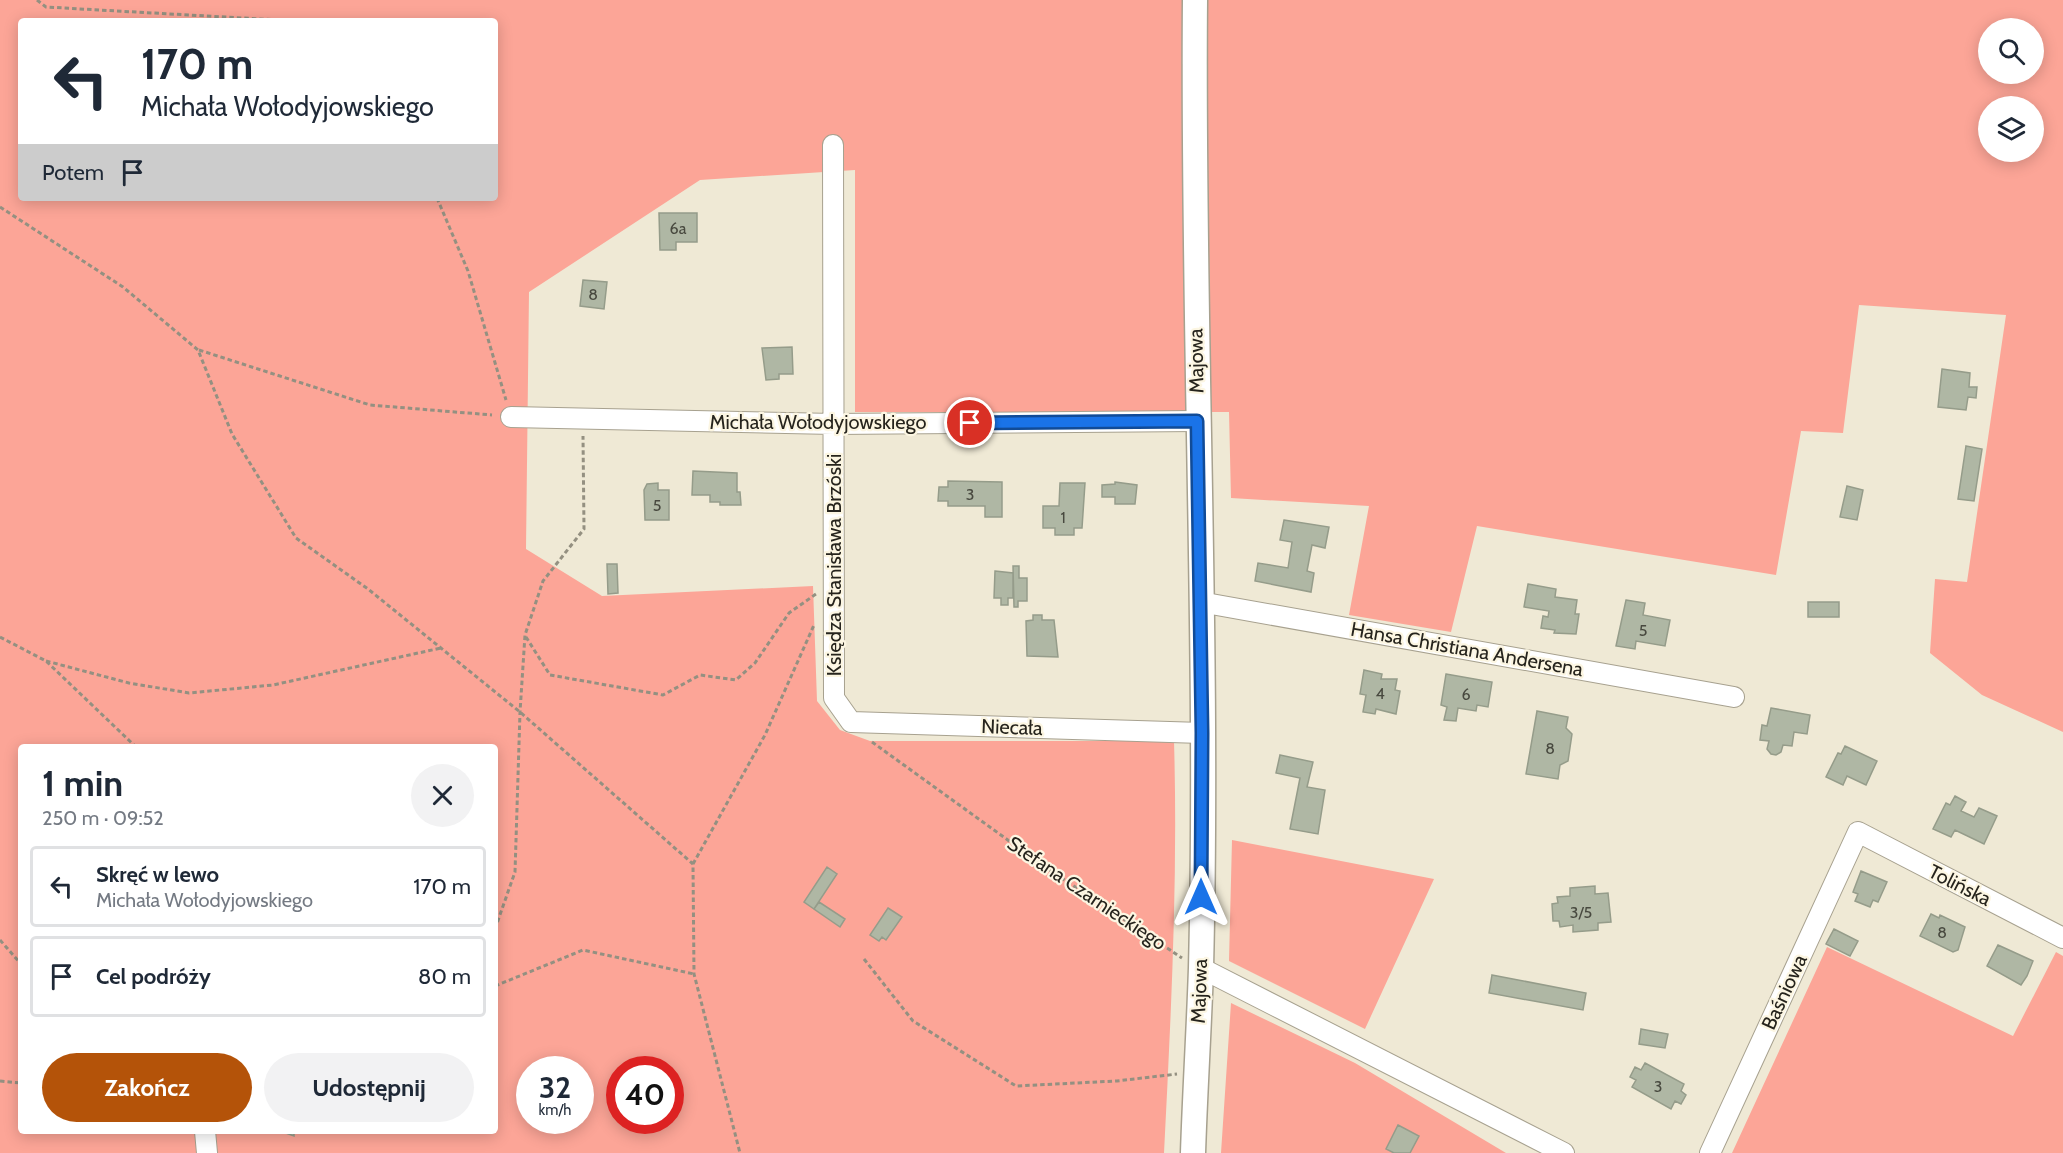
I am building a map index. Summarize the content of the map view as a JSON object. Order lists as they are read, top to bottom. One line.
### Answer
{"streets":{"street":["Majowa","Michała Wołodyjowskiego","Księdza Stanisława Brzóski","Hansa Christiana Andersena","Niecała","Tolińska","Baśniowa"],"path":["Stefana Czarnieckiego"]},"crossings":[["Majowa","Michała Wołodyjowskiego"],["Majowa","Hansa Christiana Andersena"],["Majowa","Niecała"],["Majowa","Stefana Czarnieckiego"],["Michała Wołodyjowskiego","Księdza Stanisława Brzóski"],["Księdza Stanisława Brzóski","Niecała"],["Księdza Stanisława Brzóski","Stefana Czarnieckiego"],["Niecała","Stefana Czarnieckiego"],["Tolińska","Baśniowa"]],"house_numbers":["6a","8","3","5","1","5","4","6","8","3/5","8","3"],"page":{"turn":["170 m","Michała Wołodyjowskiego"],"then":"Potem","heading":["1 min","250 m · 09:52"],"list":[{"name":"Skręć w lewo","note":"Michała Wołodyjowskiego","value":"170 m"},{"name":"Cel podróży","value":"80 m"}],"buttons":["Zakończ","Udostępnij"],"speed":"32 km/h","limit":"40"}}
